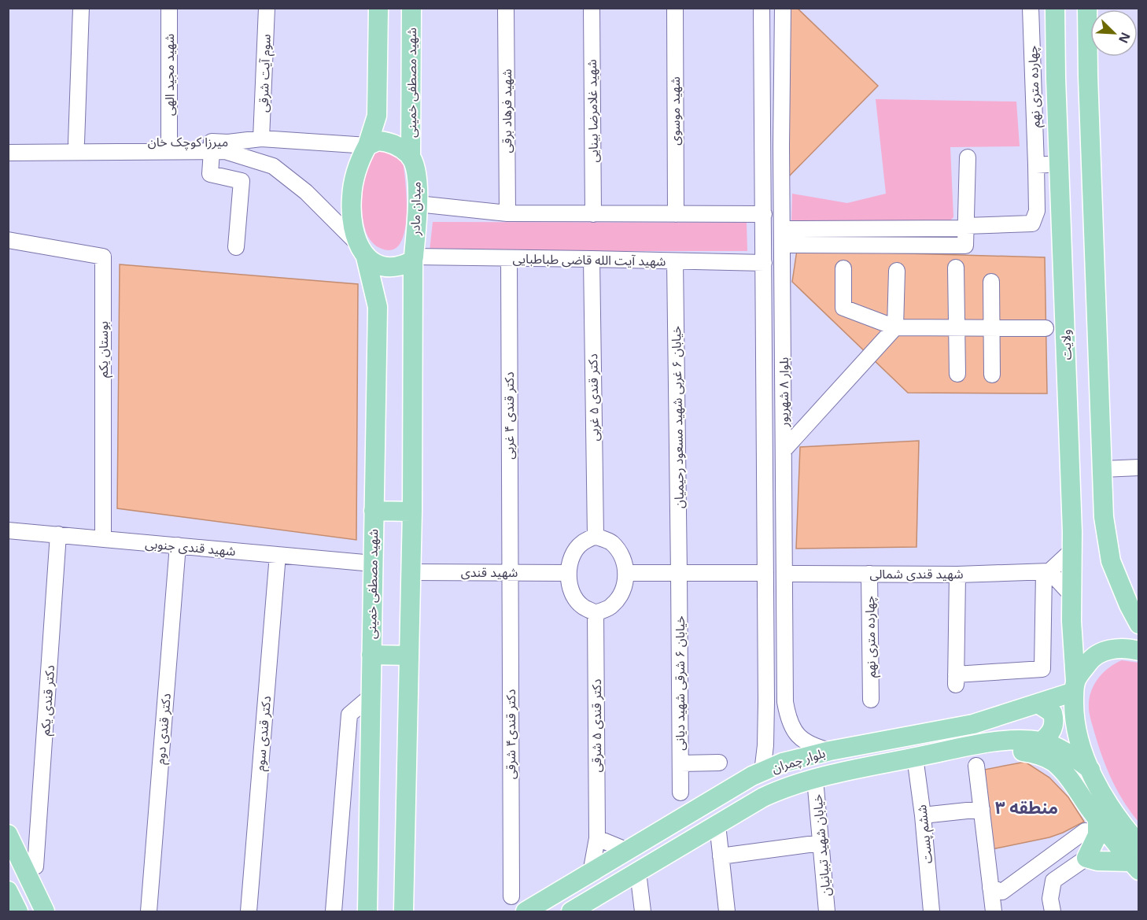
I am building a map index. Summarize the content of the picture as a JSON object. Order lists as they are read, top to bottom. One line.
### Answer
{"streets":{"main road":["شهید مصطفی خمینی","میدان مادر","ولایت","بلوار چمران"],"street":["سوم آیت شرقی","شهید مجید الهی","چهارده متری نهم","شهید فرهاد برقی","شهید غلامرضا بینایی","شهید موسوی","میرزا کوچک خان","شهید آیت الله قاضی طباطبایی","بوستان یکم","بلوار ۸ شهریور","دکتر قندی ۵ غربی","دکتر قندی ۴ غربی","خیابان ۶ غربی شهید مسعود رحیمیان","شهید قندی جنوبی","شهید قندی","شهید قندی شمالی","خیابان ۶ شرقی شهید دیانی","دکتر قندی یکم","دکتر قندی ۵ شرقی","دکتر قندی دوم","دکتر قندی سوم","دکتر قندی۴ شرقی","ششم پست","خیابان شهید تبیانیان"]},"crossings":[["سوم آیت شرقی","میرزا کوچک خان"],["شهید مجید الهی","میرزا کوچک خان"],["شهید مصطفی خمینی","میرزا کوچک خان"],["شهید مصطفی خمینی","میدان مادر"],["شهید مصطفی خمینی","شهید قندی جنوبی"],["چهارده متری نهم","شهید قندی شمالی"],["میدان مادر","شهید آیت الله قاضی طباطبایی"],["شهید آیت الله قاضی طباطبایی","بلوار ۸ شهریور"],["شهید آیت الله قاضی طباطبایی","دکتر قندی ۵ غربی"],["شهید آیت الله قاضی طباطبایی","دکتر قندی ۴ غربی"],["شهید آیت الله قاضی طباطبایی","خیابان ۶ غربی شهید مسعود رحیمیان"],["ولایت","بلوار چمران"],["بوستان یکم","شهید قندی جنوبی"],["بلوار ۸ شهریور","شهید قندی شمالی"],["بلوار ۸ شهریور","بلوار چمران"],["دکتر قندی ۵ غربی","شهید قندی"],["دکتر قندی ۵ غربی","دکتر قندی ۵ شرقی"],["دکتر قندی ۴ غربی","شهید قندی"],["دکتر قندی ۴ غربی","دکتر قندی۴ شرقی"],["خیابان ۶ غربی شهید مسعود رحیمیان","خیابان ۶ شرقی شهید دیانی"],["شهید قندی جنوبی","دکتر قندی یکم"],["شهید قندی جنوبی","دکتر قندی دوم"],["شهید قندی جنوبی","دکتر قندی سوم"],["شهید قندی","دکتر قندی ۵ شرقی"],["شهید قندی","دکتر قندی۴ شرقی"],["دکتر قندی ۵ شرقی","بلوار چمران"],["بلوار چمران","ششم پست"],["بلوار چمران","خیابان شهید تبیانیان"]],"districts":["منطقه ۳"],"north":"bottom right"}
